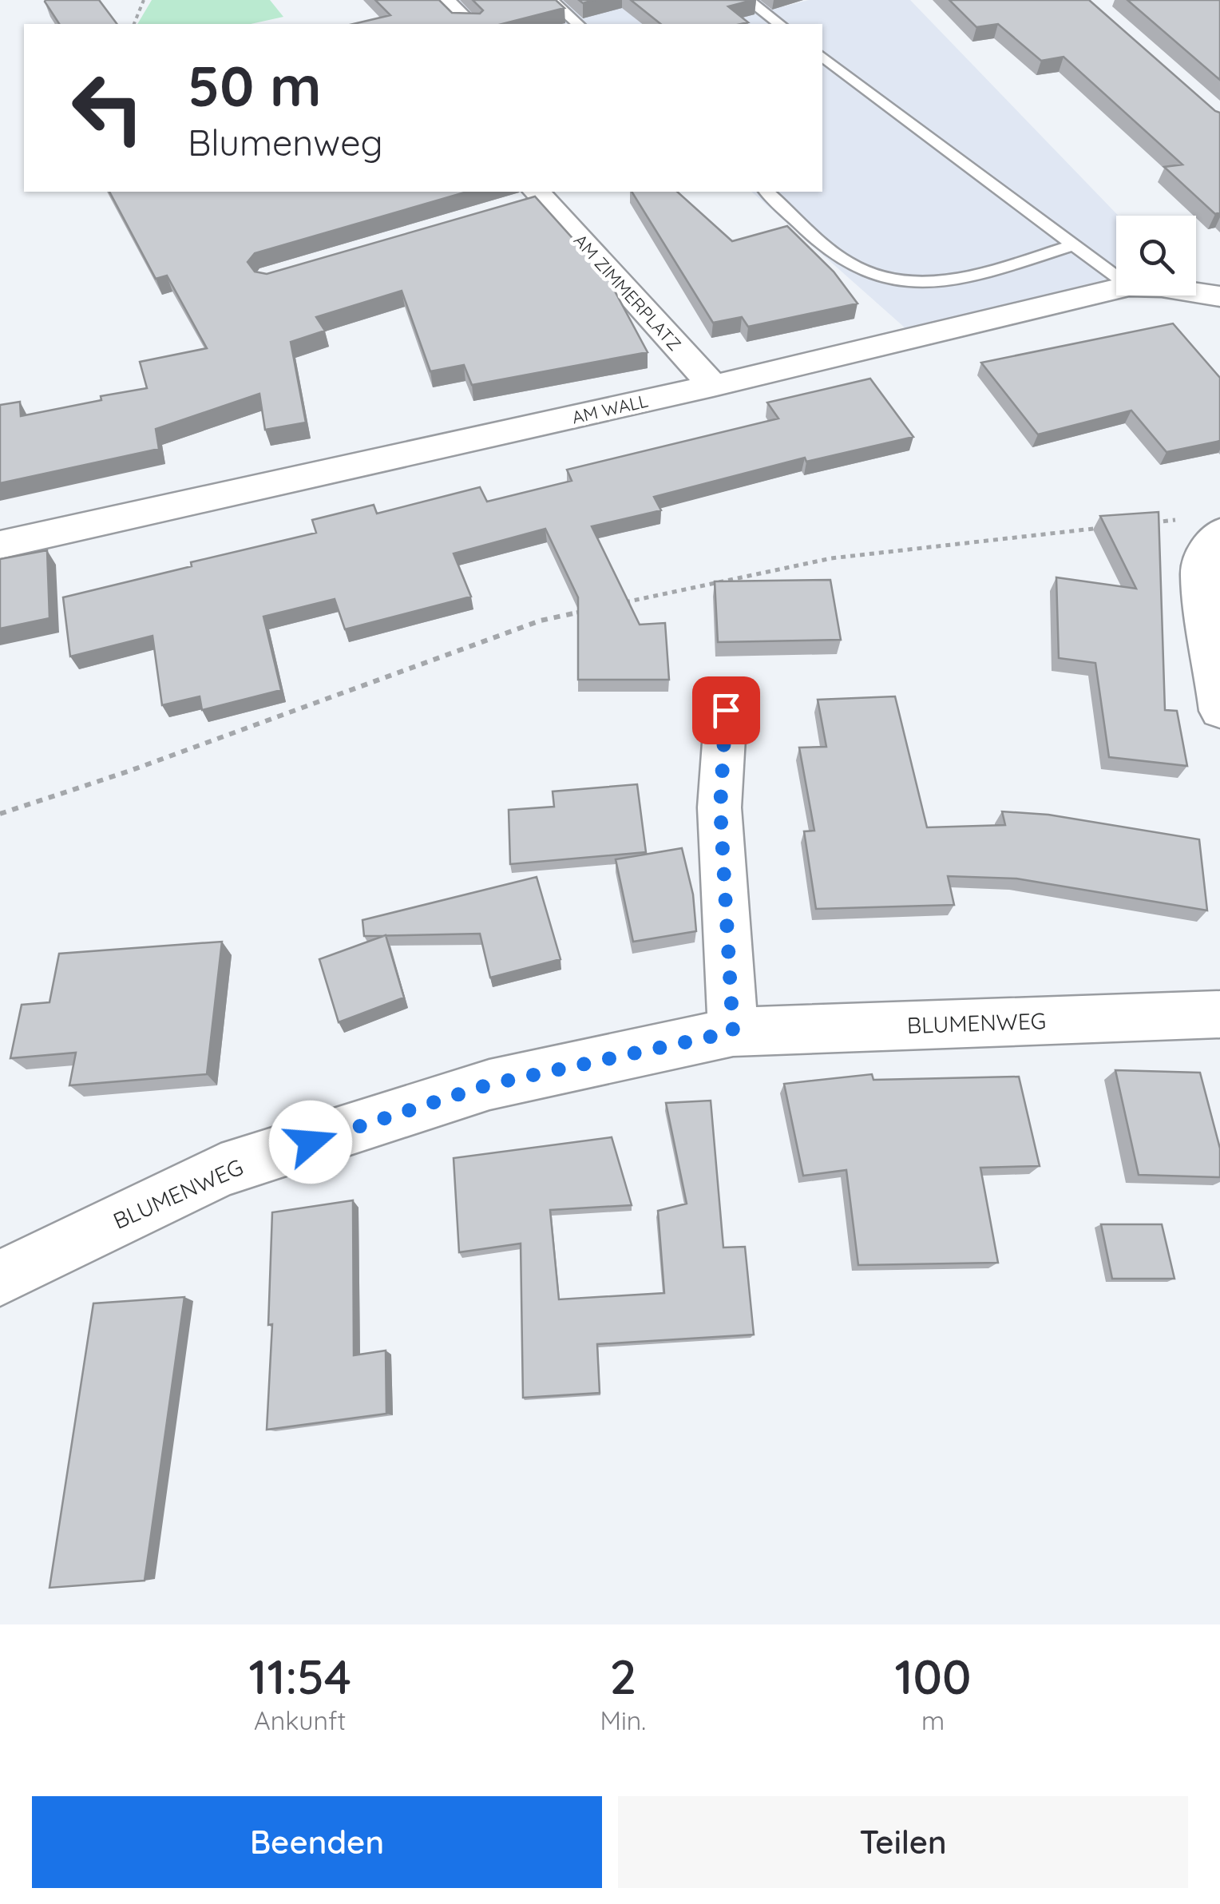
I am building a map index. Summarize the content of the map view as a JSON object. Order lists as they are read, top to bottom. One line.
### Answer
{"streets":{"street":["AM ZIMMERPLATZ","AM WALL","BLUMENWEG"]},"crossings":[["AM ZIMMERPLATZ","AM WALL"]],"page":{"turn":["50 m","Blumenweg"],"eta":["11:54","Ankunft","2","Min.","100","m"],"buttons":["Beenden","Teilen"]}}
